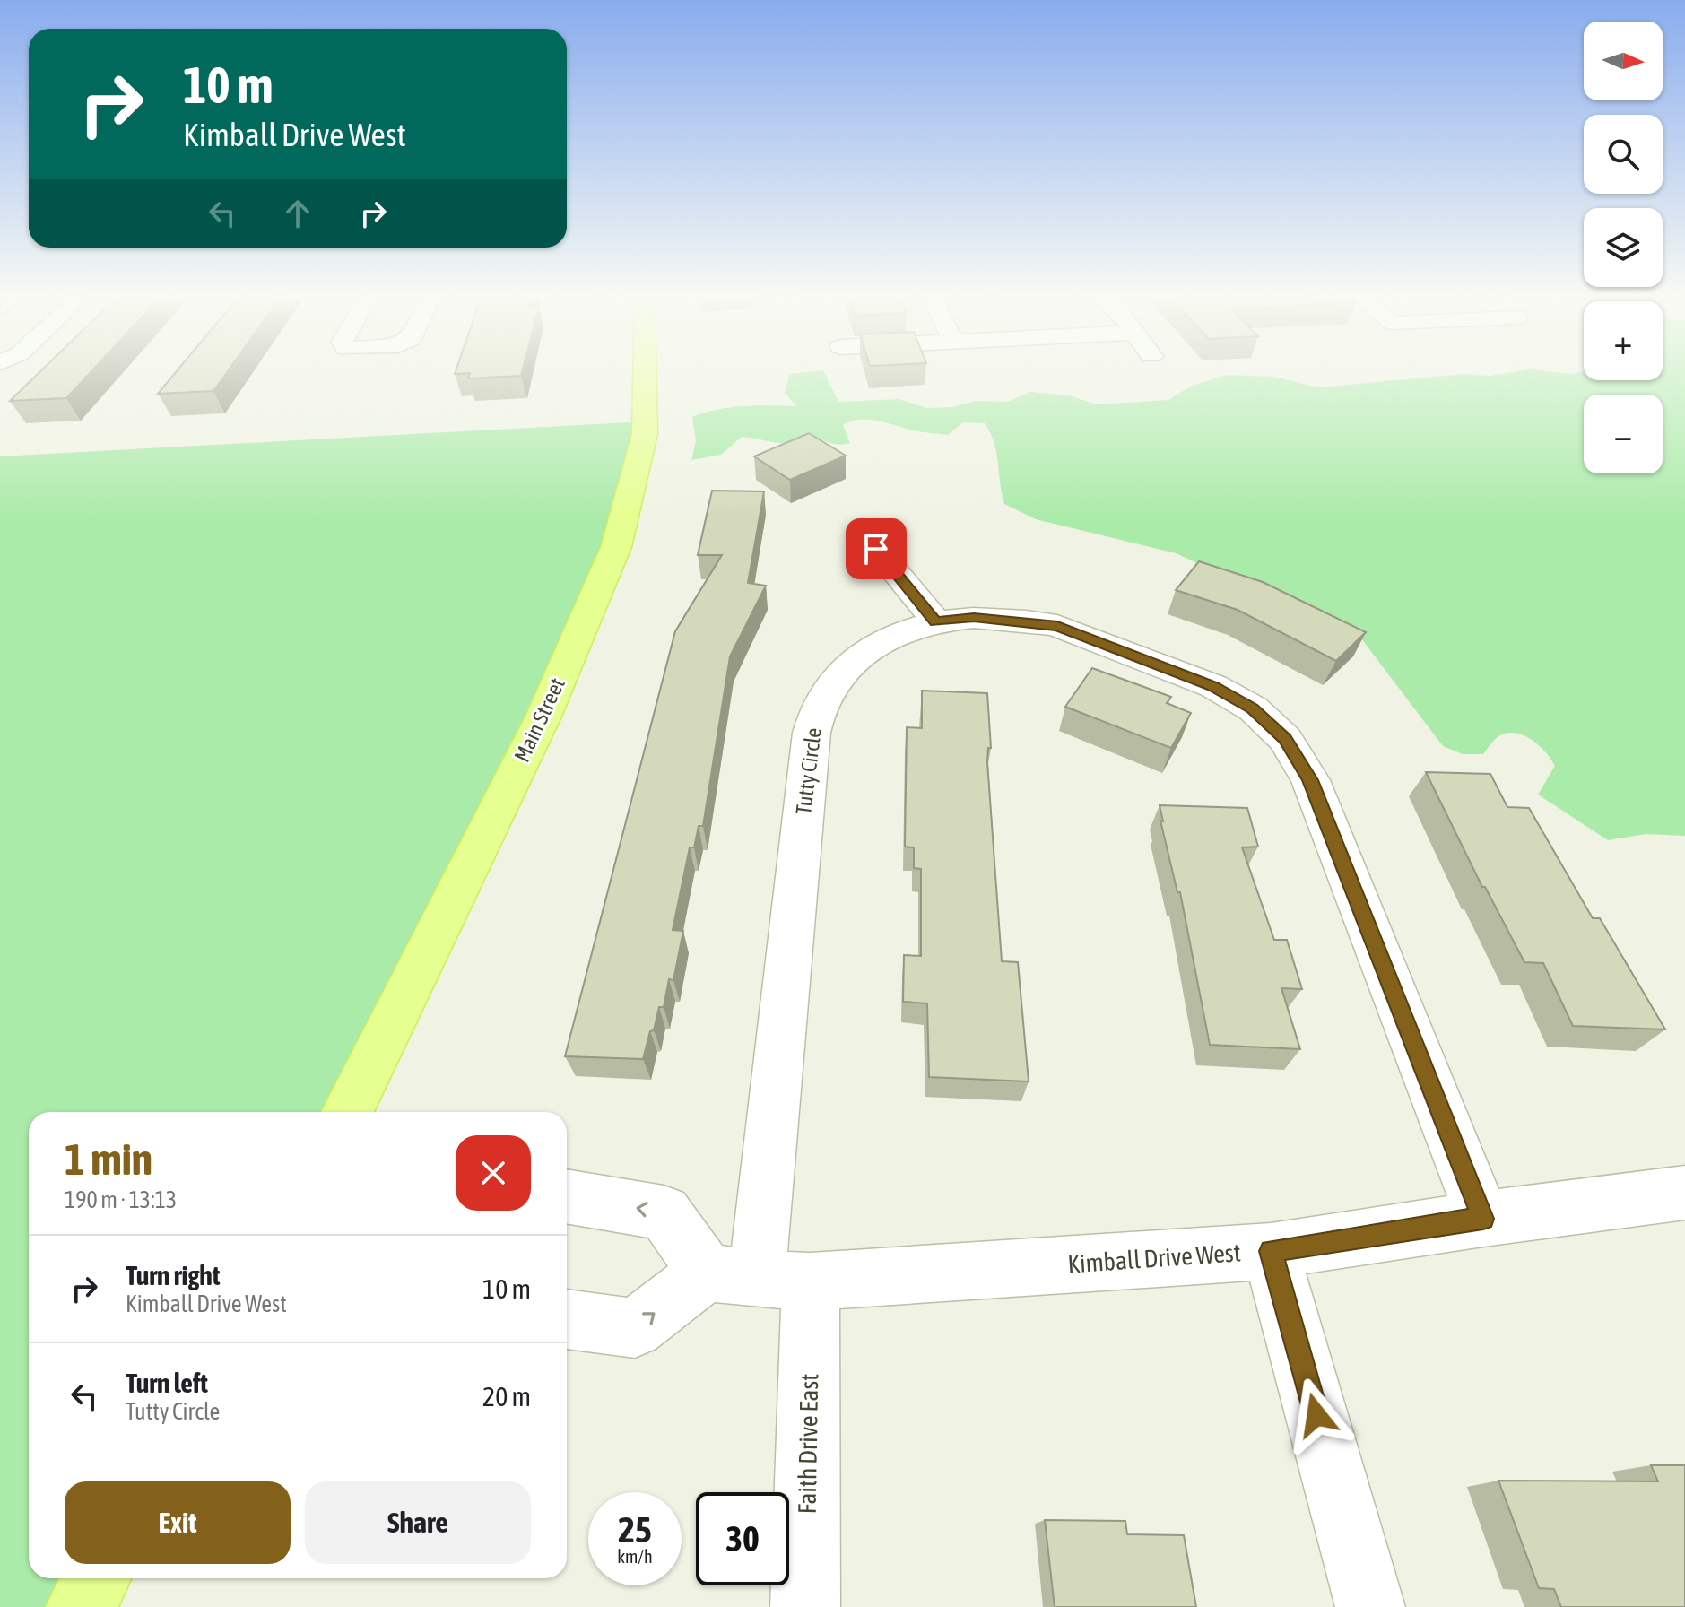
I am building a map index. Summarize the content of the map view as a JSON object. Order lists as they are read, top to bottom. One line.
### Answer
{"streets":{"main road":["Main Street"],"street":["Tutty Circle","Kimball Drive West","Faith Drive East"]},"crossings":[["Tutty Circle","Kimball Drive West"],["Tutty Circle","Faith Drive East"],["Kimball Drive West","Faith Drive East"]],"north":"right","page":{"map_buttons":["+","−"],"turn":["10 m","Kimball Drive West"],"heading":["1 min","190 m · 13:13"],"list":[{"name":"Turn right","note":"Kimball Drive West","value":"10 m"},{"name":"Turn left","note":"Tutty Circle","value":"20 m"}],"buttons":["Exit","Share"],"speed":"25 km/h","limit":"30"}}
